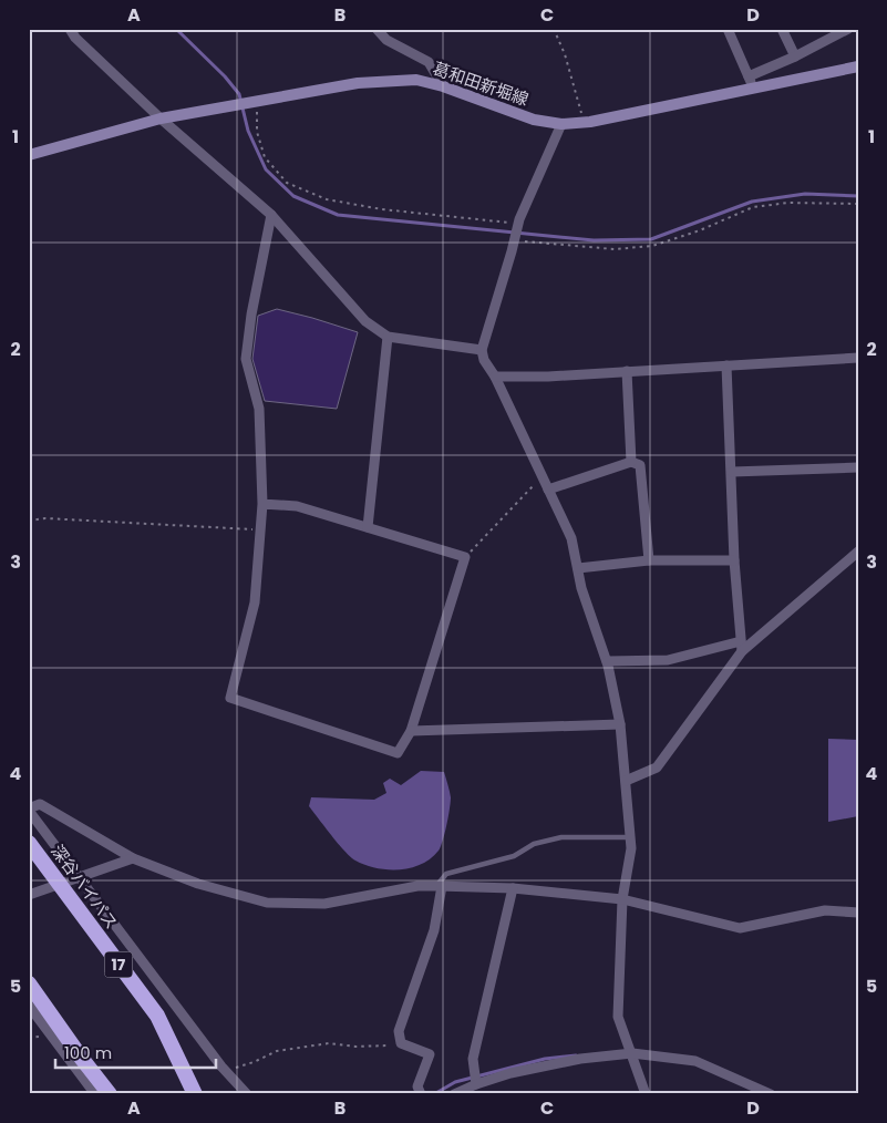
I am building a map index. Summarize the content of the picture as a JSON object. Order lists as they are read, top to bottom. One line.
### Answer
{"streets":{"highway":["深谷バイパス","17"],"main road":["葛和田新堀線"]},"scale_bar":"100 m","grid":{"columns":["A","B","C","D"],"rows":["1","2","3","4","5"]}}
